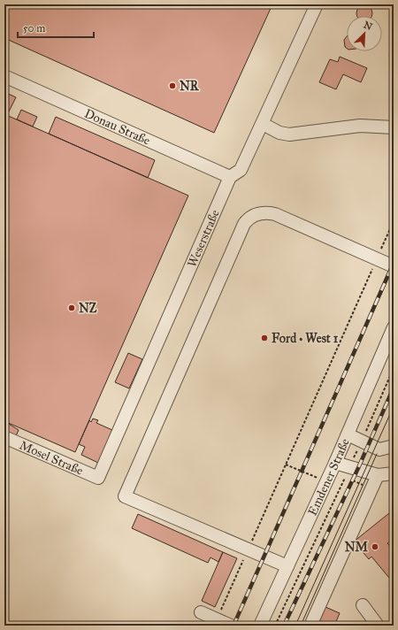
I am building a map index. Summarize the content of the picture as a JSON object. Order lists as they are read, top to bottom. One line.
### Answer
{"streets":{"street":["Donau Straße","Weserstraße","Mosel Straße","Emdener Straße"]},"crossings":[["Donau Straße","Weserstraße"],["Weserstraße","Mosel Straße"]],"places":["NR","NZ","Ford • West 1","NM"],"scale_bar":"50 m","north":"top right"}
